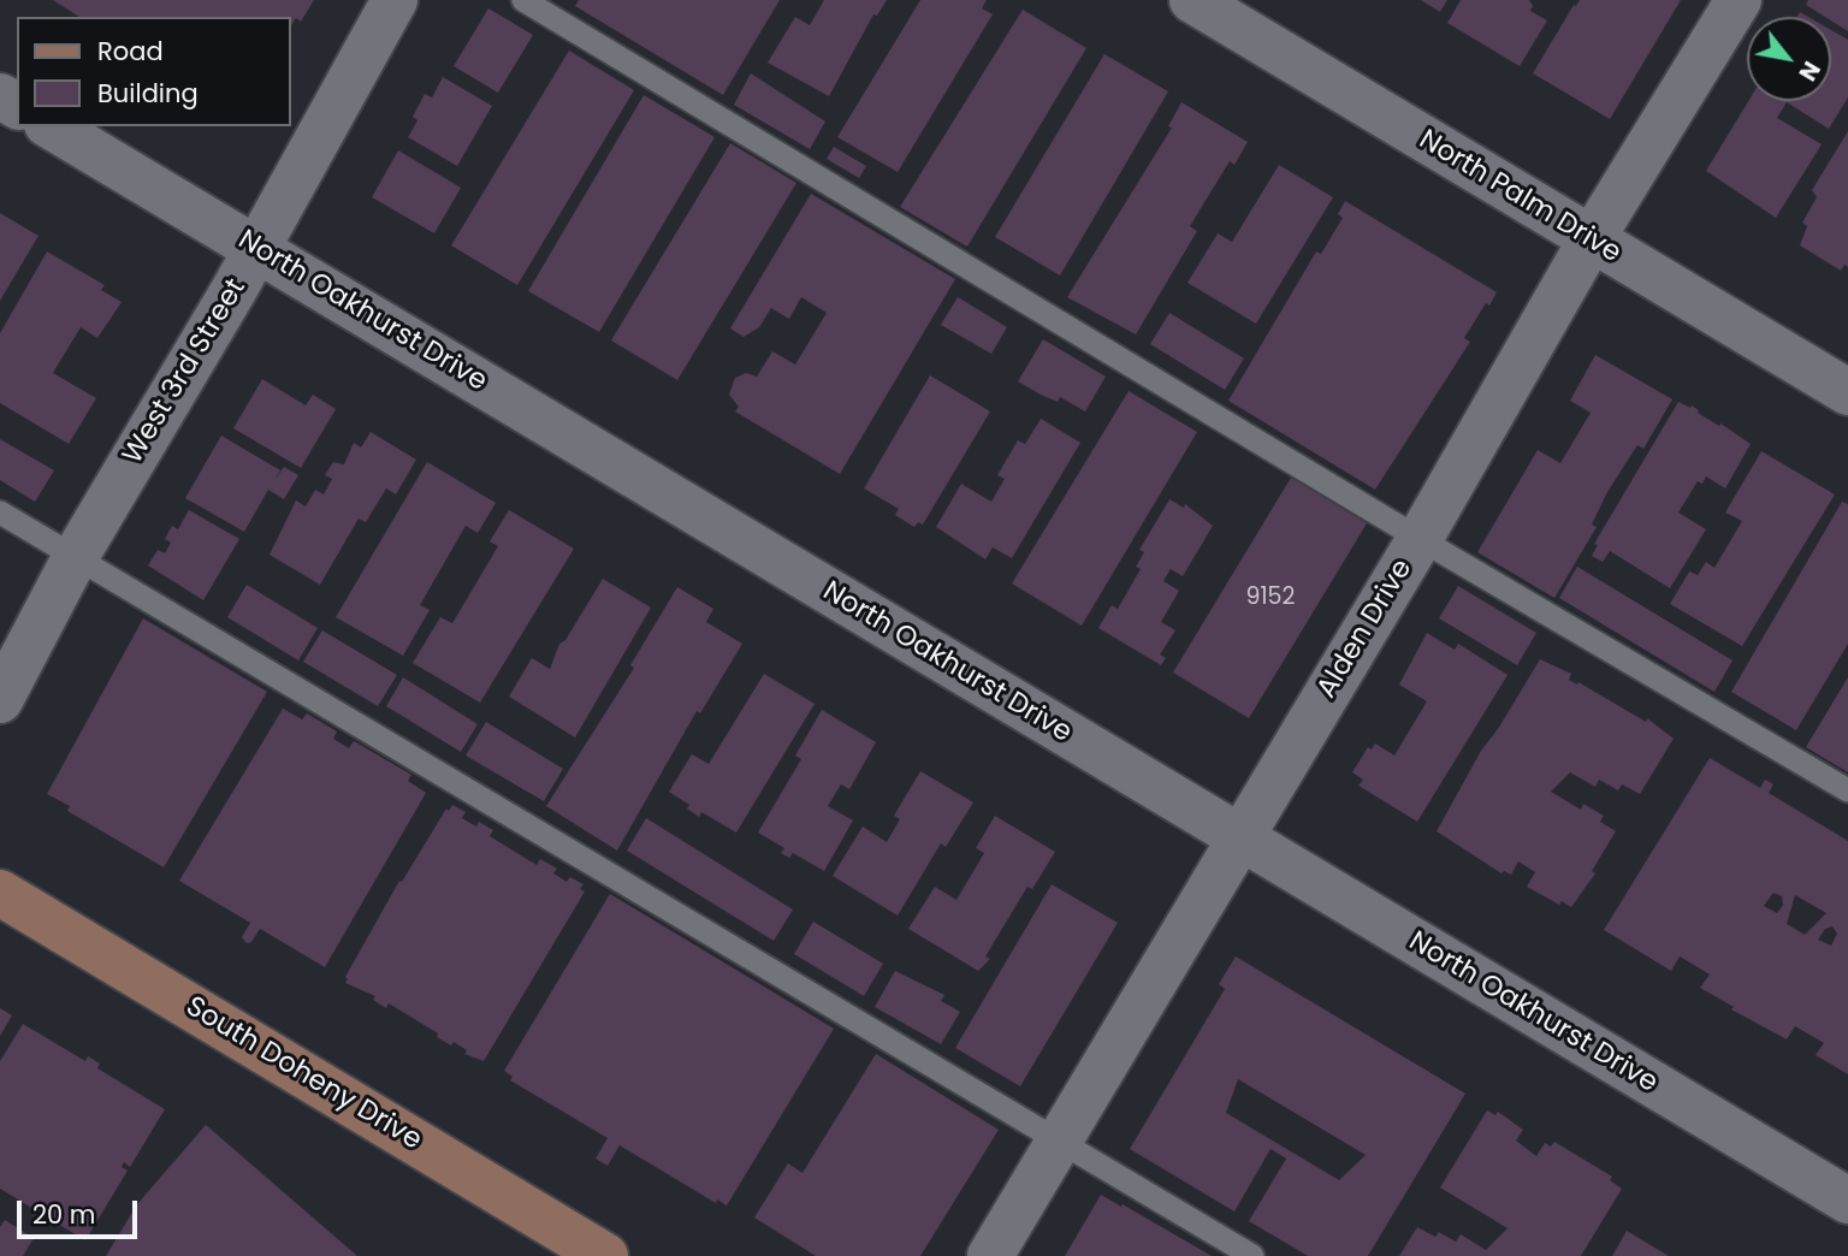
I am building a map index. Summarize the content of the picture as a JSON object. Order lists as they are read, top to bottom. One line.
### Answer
{"streets":{"street":["North Palm Drive","North Oakhurst Drive","West 3rd Street","Alden Drive","South Doheny Drive"]},"crossings":[["North Palm Drive","Alden Drive"],["North Oakhurst Drive","West 3rd Street"],["North Oakhurst Drive","Alden Drive"]],"house_numbers":["9152"],"legend":["Road","Building"],"scale_bar":"20 m","north":"bottom right"}
